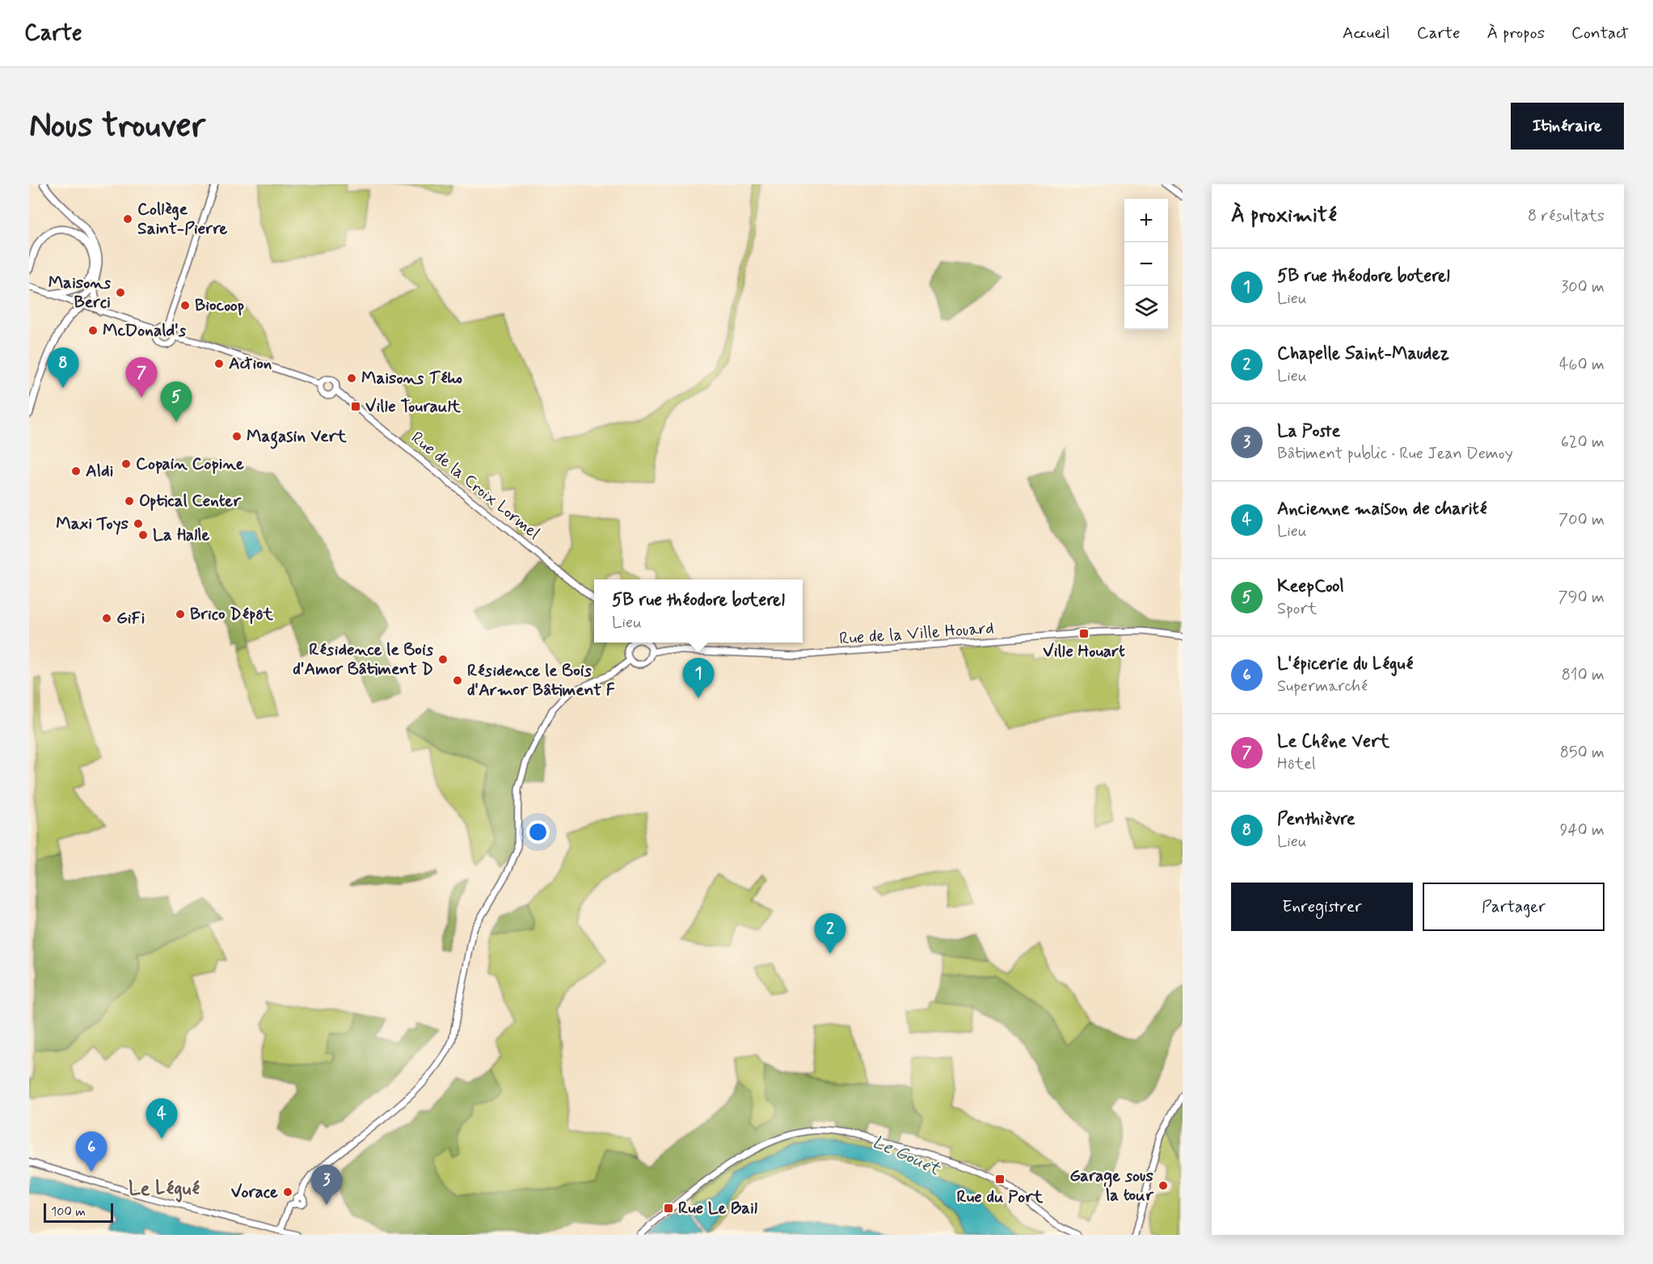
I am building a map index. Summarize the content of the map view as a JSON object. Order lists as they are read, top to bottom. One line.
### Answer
{"streets":{"street":["Rue de la Croix Lormel","Rue de la Ville Houard"]},"districts":["Le Légué"],"water":["Le Gouët"],"places":{"other":["Collège Saint-Pierre","Maisons Berci","Biocoop","McDonald's","Action","Maisons Tého","Magasin Vert","Copain Copine","Aldi","Optical Center","Maxi Toys","La Halle","Brico Dépôt","GiFi","Résidence le Bois d'Amor Bâtiment D","Résidence le Bois d'Armor Bâtiment F","Garage sous la tour","Vorace"],"transit":["Ville Tourault","Ville Houart","Rue du Port","Rue Le Bail"]},"scale_bar":"100 m","page":{"header":"Carte","nav":["Accueil","Carte","À propos","Contact"],"buttons":["Itinéraire",["Enregistrer","Partager"]],"title":"Nous trouver","heading":["À proximité","8 résultats"],"map_buttons":["+","−"],"list":[{"mark":"1","name":"5B rue théodore boterel","note":"Lieu","value":"300 m"},{"mark":"2","name":"Chapelle Saint-Maudez","note":"Lieu","value":"460 m"},{"mark":"3","name":"La Poste","note":"Bâtiment public · Rue Jean Demoy","value":"620 m"},{"mark":"4","name":"Ancienne maison de charité","note":"Lieu","value":"700 m"},{"mark":"5","name":"KeepCool","note":"Sport","value":"790 m"},{"mark":"6","name":"L'épicerie du Légué","note":"Supermarché","value":"810 m"},{"mark":"7","name":"Le Chêne Vert","note":"Hôtel","value":"850 m"},{"mark":"8","name":"Penthièvre","note":"Lieu","value":"940 m"}],"pins":["8","7","5","1","2","4","6","3"],"popup":["5B rue théodore boterel","Lieu"],"scale":"100 m"}}
